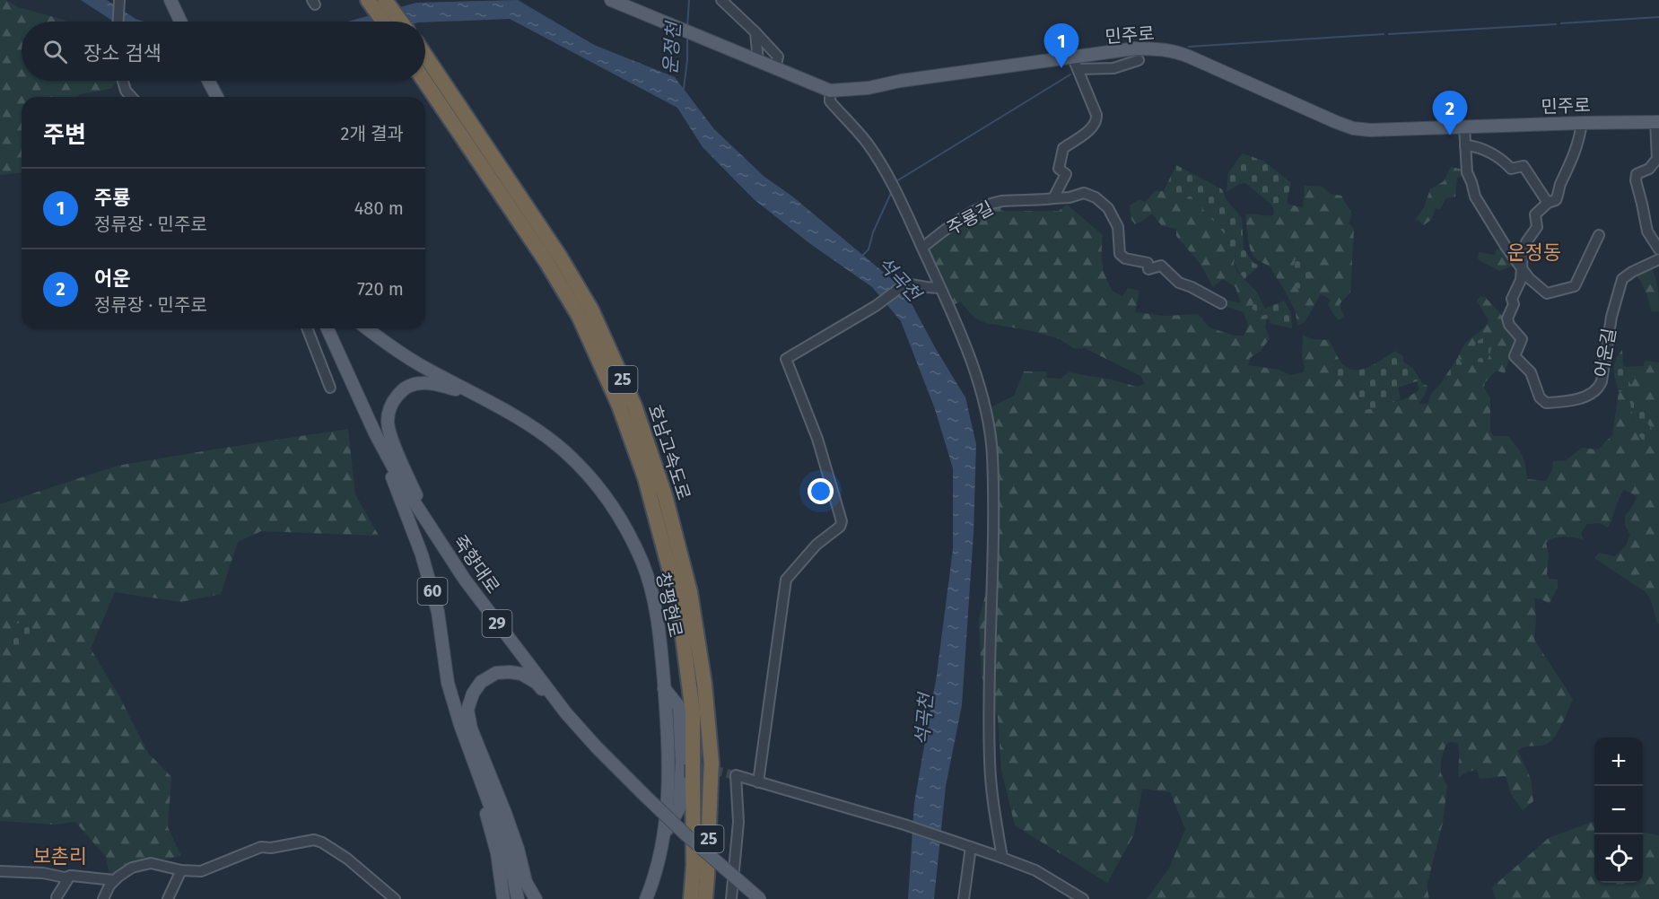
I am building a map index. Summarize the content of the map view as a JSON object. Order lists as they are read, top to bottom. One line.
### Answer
{"streets":{"highway":["25","호남고속도로"],"main road":["민주로","죽향대로","60","창평현로","29"],"street":["주룡길","어운길"]},"crossings":[["죽향대로","60"]],"districts":["운정동","보촌리"],"water":["운정천","석곡천"],"page":{"search":"장소 검색","pins":["1","2"],"heading":["주변","2개 결과"],"list":[{"mark":"1","name":"주룡","note":"정류장 · 민주로","value":"480 m"},{"mark":"2","name":"어운","note":"정류장 · 민주로","value":"720 m"}],"map_buttons":["+","−"]}}
